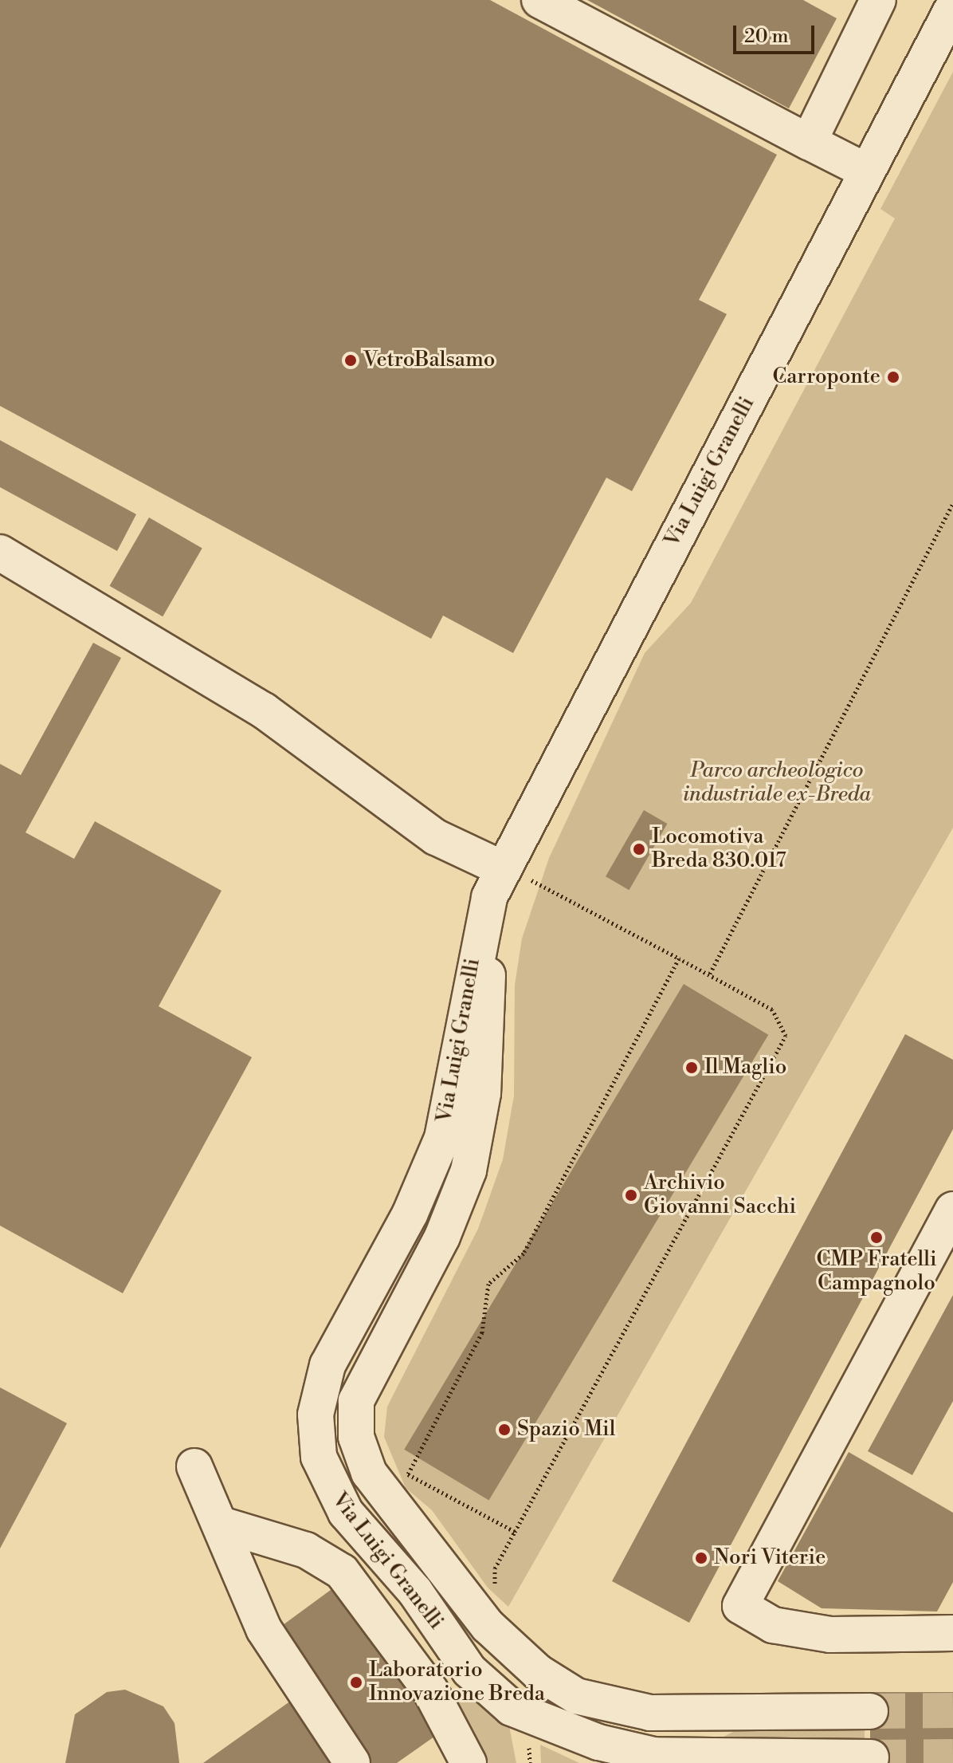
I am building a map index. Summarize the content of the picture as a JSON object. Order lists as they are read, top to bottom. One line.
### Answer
{"streets":{"street":["Via Luigi Granelli"]},"parks":["Parco archeologico industriale ex-Breda"],"places":["VetroBalsamo","Carroponte","Locomotiva Breda 830.017","Il Maglio","Archivio Giovanni Sacchi","CMP Fratelli Campagnolo","Spazio Mil","Nori Viterie","Laboratorio Innovazione Breda"],"scale_bar":"20 m"}
